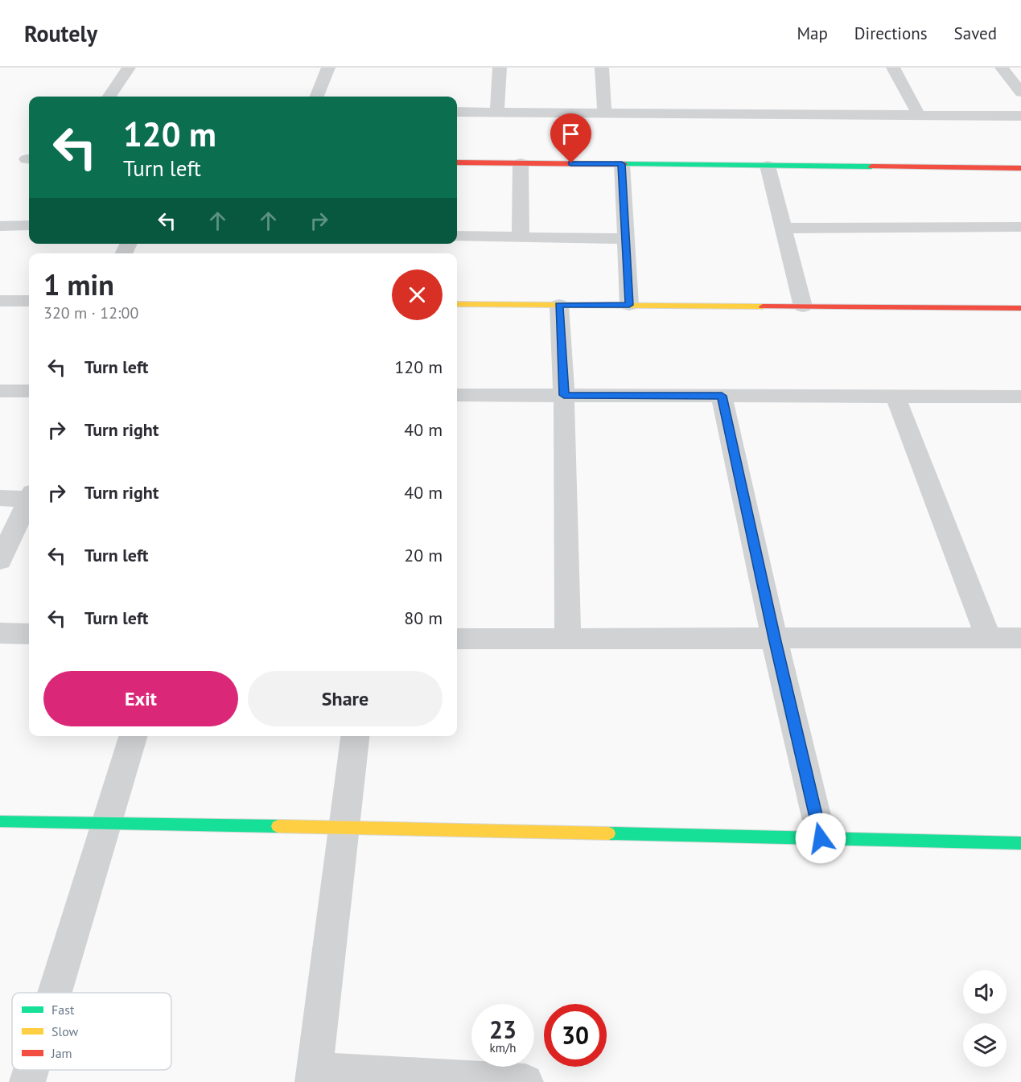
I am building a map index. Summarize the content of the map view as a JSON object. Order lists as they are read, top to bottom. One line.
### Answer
{"legend":["Fast","Slow","Jam"],"page":{"header":"Routely","nav":["Map","Directions","Saved"],"turn":["120 m","Turn left"],"heading":["1 min","320 m · 12:00"],"list":[{"name":"Turn left","value":"120 m"},{"name":"Turn right","value":"40 m"},{"name":"Turn right","value":"40 m"},{"name":"Turn left","value":"20 m"},{"name":"Turn left","value":"80 m"}],"buttons":["Exit","Share"],"speed":"23 km/h","limit":"30"}}
